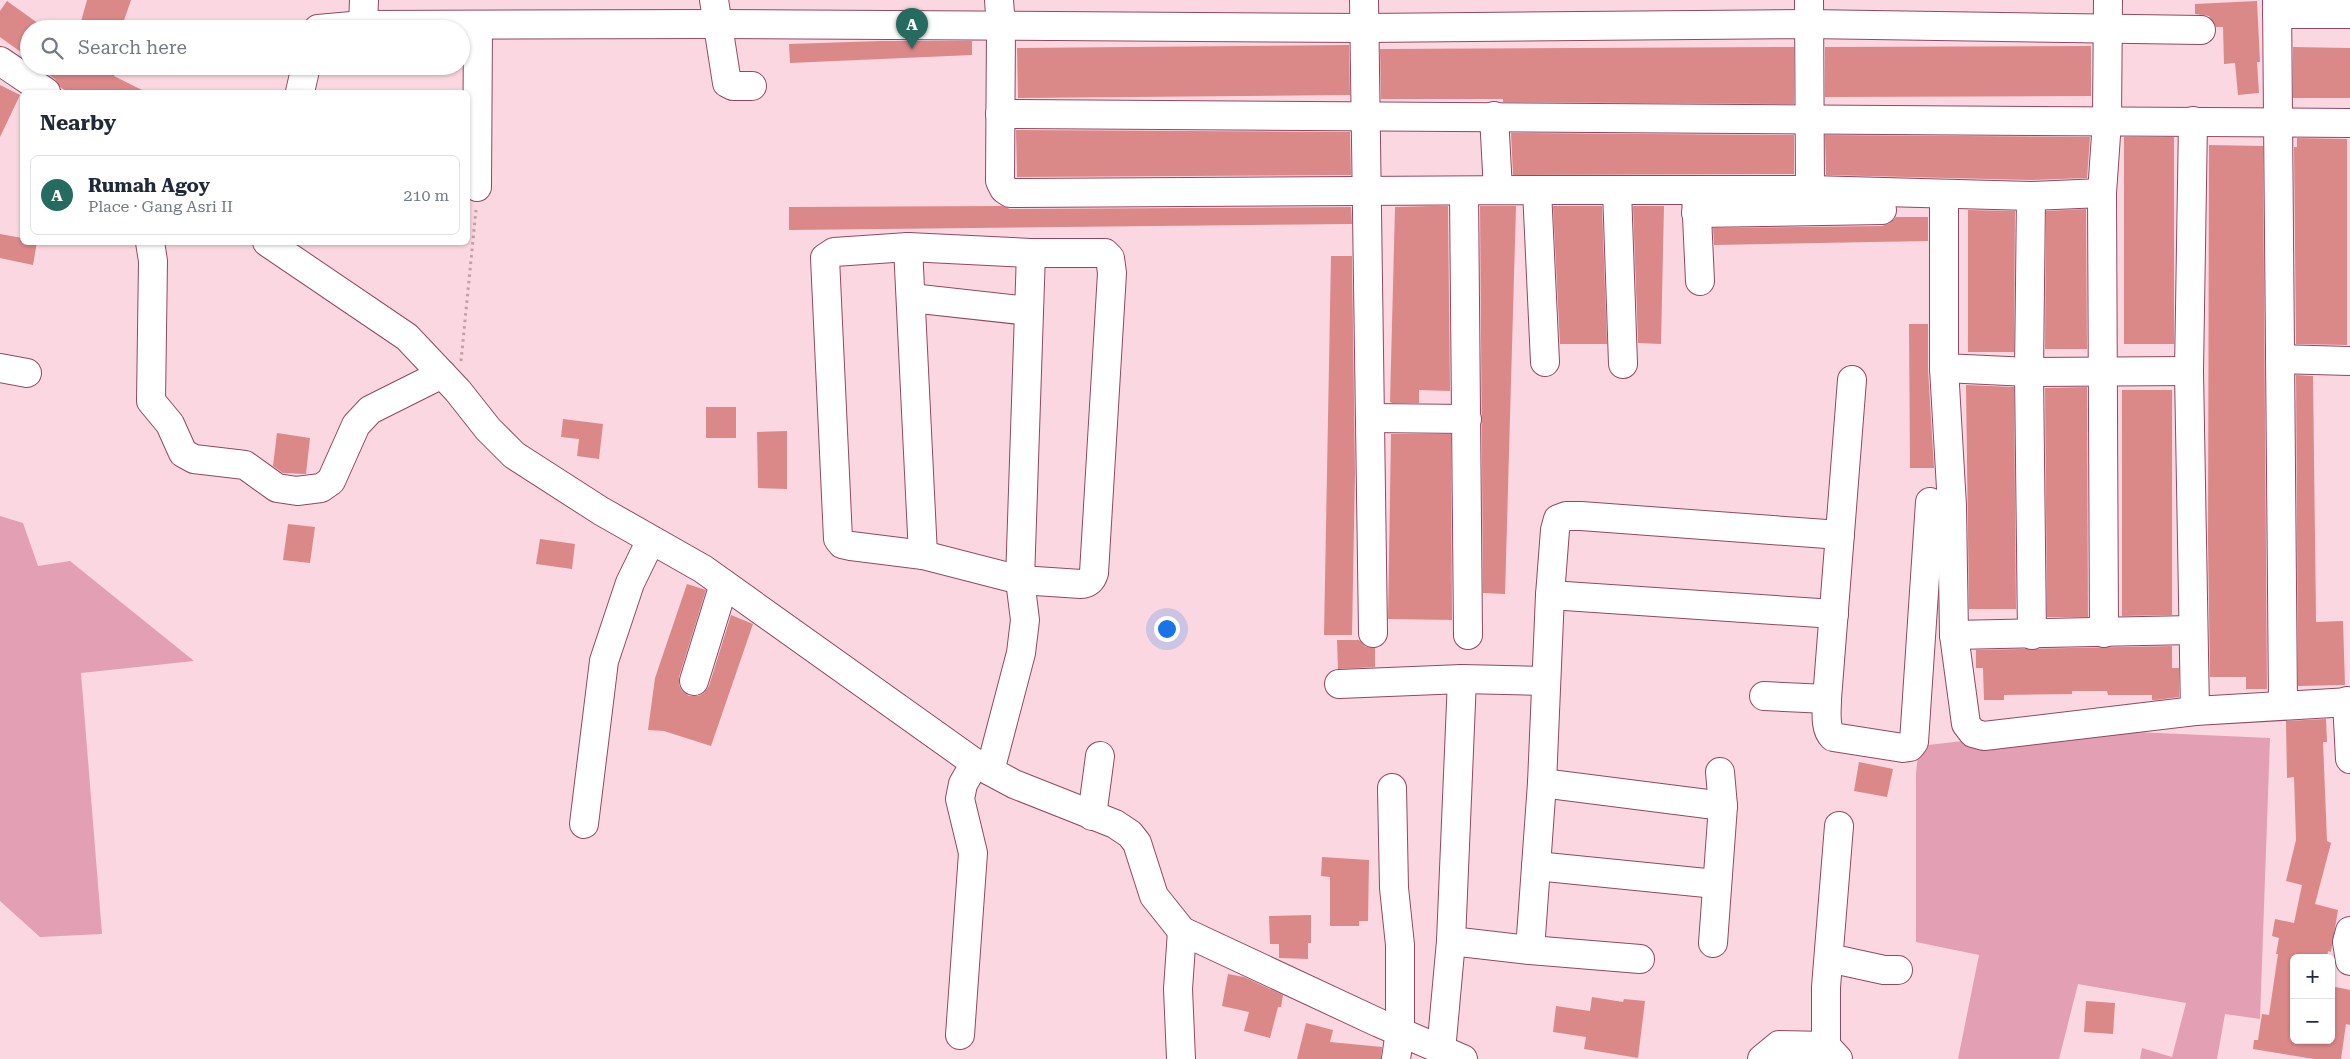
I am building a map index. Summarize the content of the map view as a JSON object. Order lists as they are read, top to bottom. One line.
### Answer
{"page":{"pins":"A","search":"Search here","heading":"Nearby","list":[{"mark":"A","name":"Rumah Agoy","note":"Place · Gang Asri II","value":"210 m"}],"map_buttons":["+","−"]}}
